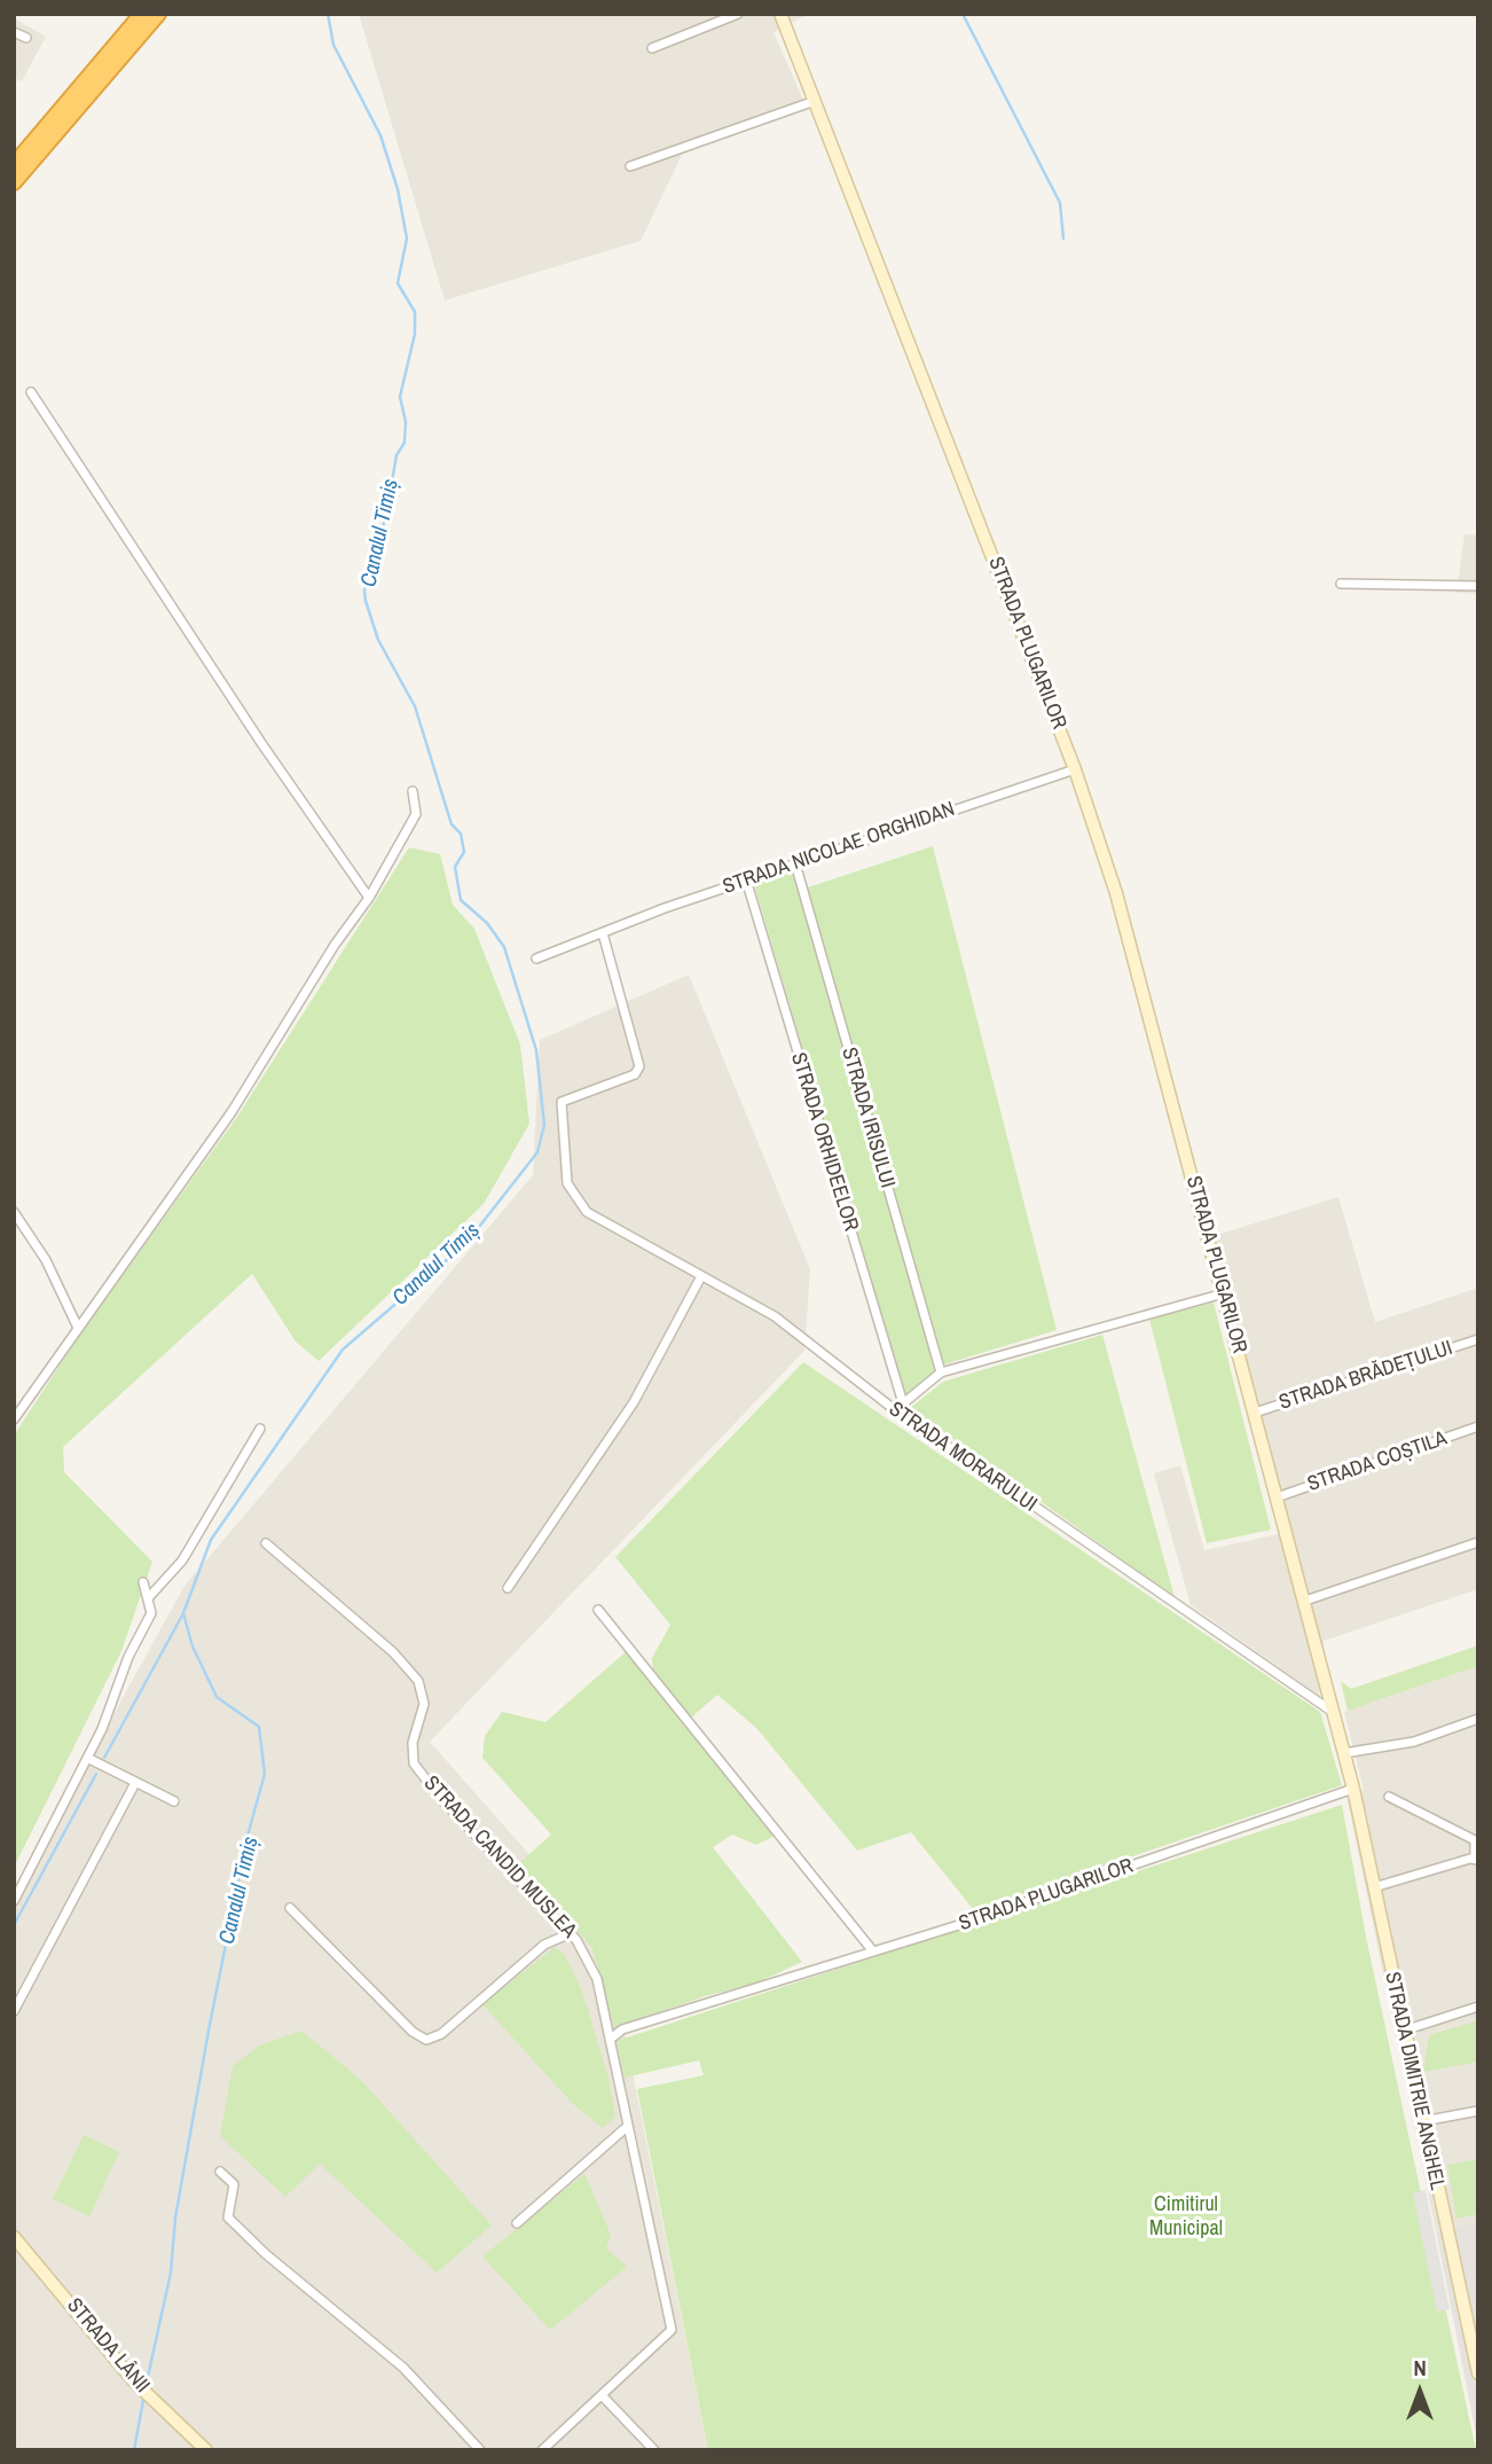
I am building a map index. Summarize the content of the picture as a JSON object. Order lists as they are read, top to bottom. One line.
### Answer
{"streets":{"street":["STRADA PLUGARILOR","STRADA NICOLAE ORGHIDAN","STRADA IRISULUI","STRADA ORHIDEELOR","STRADA BRĂDEȚULUI","STRADA MORARULUI","STRADA COȘTILA","STRADA CANDID MUSLEA","STRADA DIMITRIE ANGHEL","STRADA LÂNII"]},"crossings":[["STRADA PLUGARILOR","STRADA NICOLAE ORGHIDAN"],["STRADA PLUGARILOR","STRADA BRĂDEȚULUI"],["STRADA PLUGARILOR","STRADA MORARULUI"],["STRADA PLUGARILOR","STRADA COȘTILA"],["STRADA PLUGARILOR","STRADA CANDID MUSLEA"],["STRADA PLUGARILOR","STRADA DIMITRIE ANGHEL"],["STRADA NICOLAE ORGHIDAN","STRADA IRISULUI"],["STRADA NICOLAE ORGHIDAN","STRADA ORHIDEELOR"],["STRADA NICOLAE ORGHIDAN","STRADA MORARULUI"],["STRADA ORHIDEELOR","STRADA MORARULUI"]],"water":["Canalul Timiș"],"parks":["Cimitirul Municipal"],"north":"top"}
